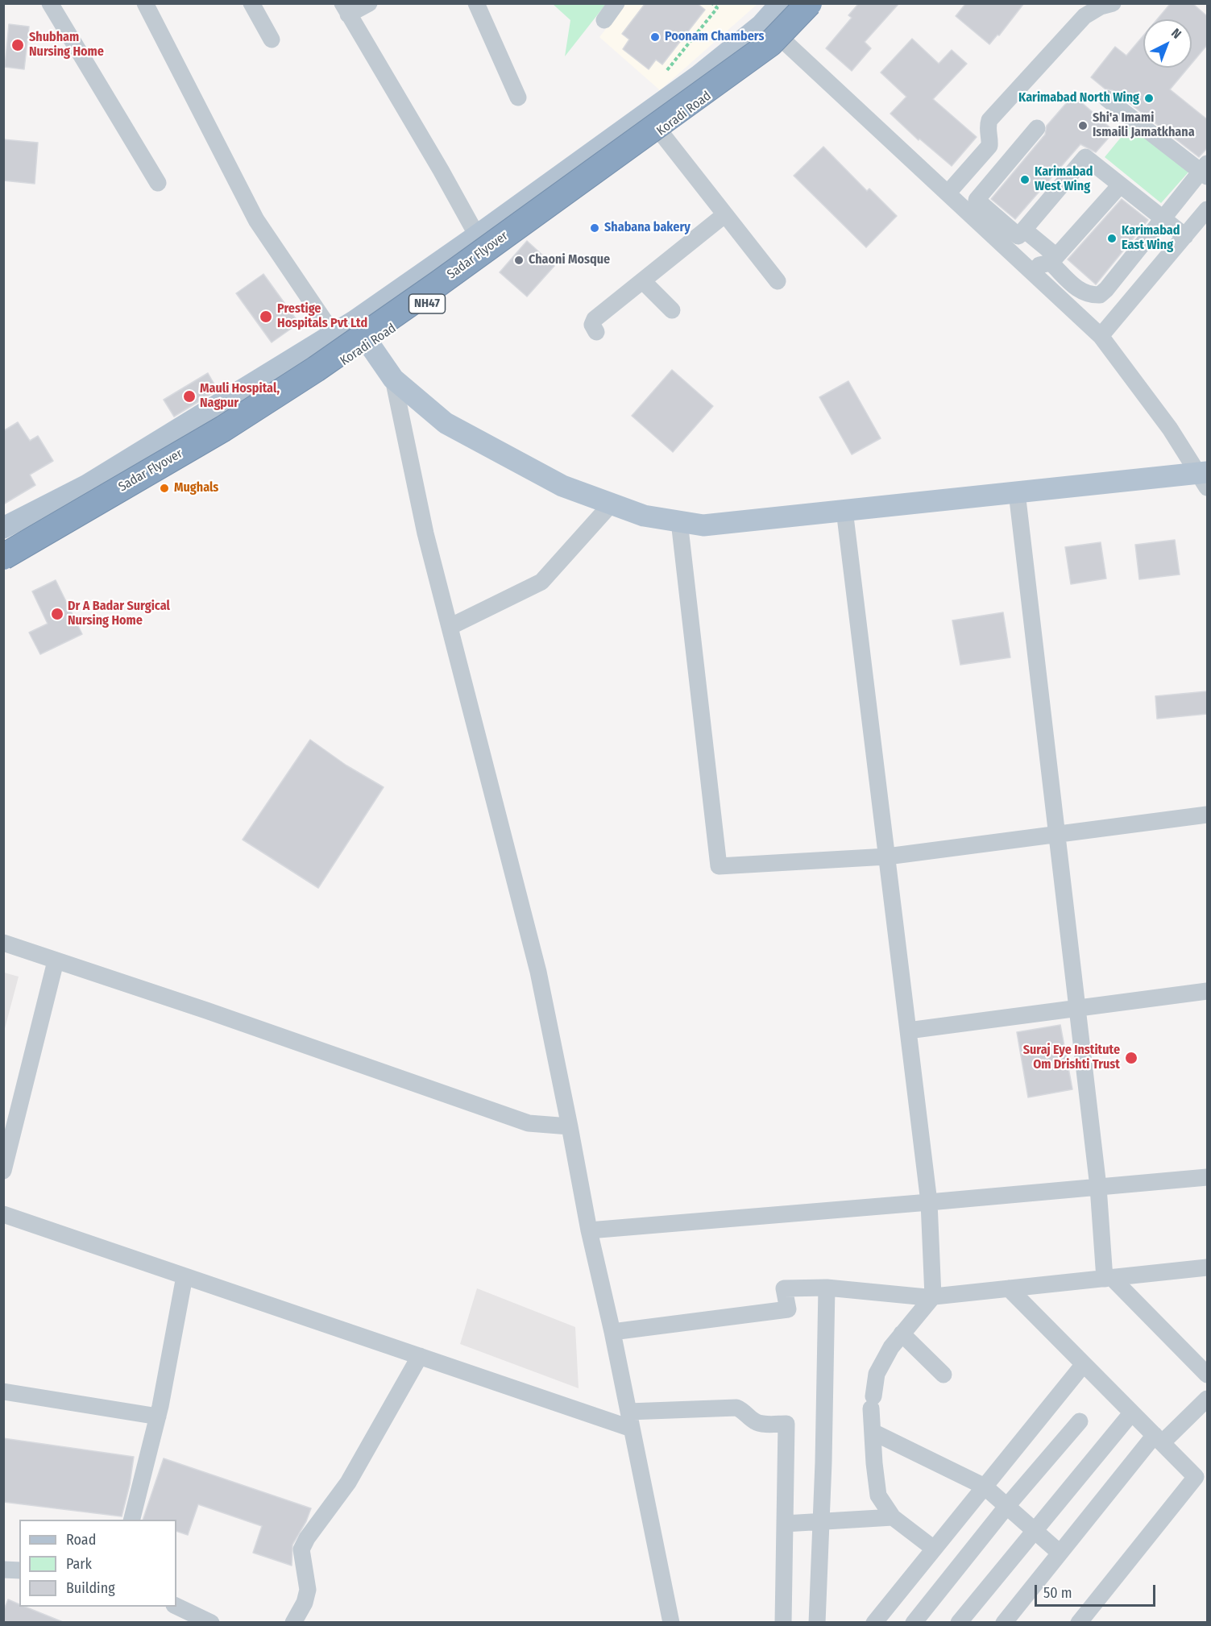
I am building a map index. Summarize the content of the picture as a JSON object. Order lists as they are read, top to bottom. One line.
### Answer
{"streets":{"highway":["Sadar Flyover","NH47"],"main road":["Koradi Road"]},"places":["Poonam Chambers","Shubham Nursing Home","Karimabad North Wing","Shi'a Imami Ismaili Jamatkhana","Karimabad West Wing","Shabana bakery","Karimabad East Wing","Chaoni Mosque","Prestige Hospitals Pvt Ltd","Mauli Hospital, Nagpur","Mughals","Dr A Badar Surgical Nursing Home","Suraj Eye Institute Om Drishti Trust"],"legend":["Road","Park","Building"],"scale_bar":"50 m","north":"top right"}
